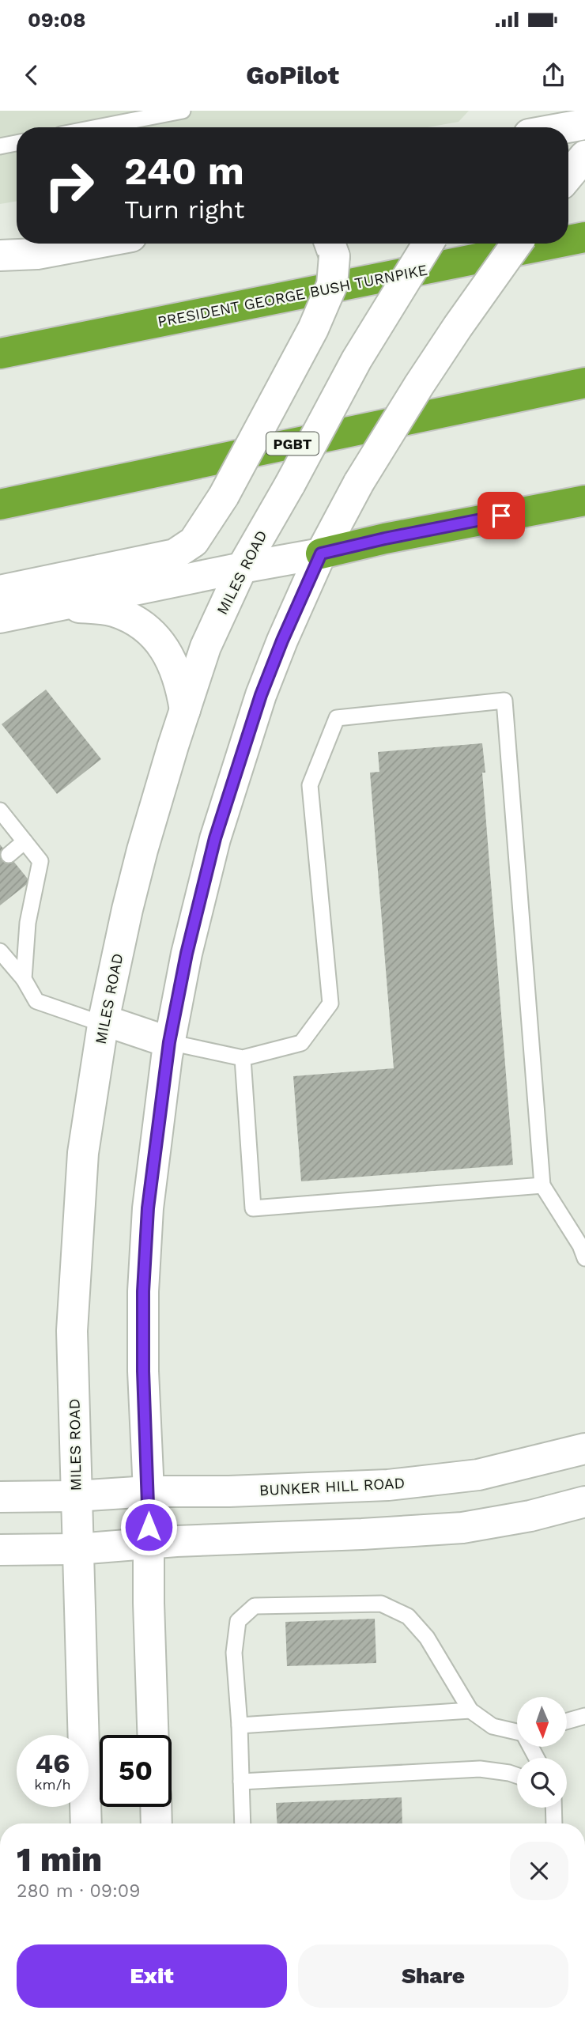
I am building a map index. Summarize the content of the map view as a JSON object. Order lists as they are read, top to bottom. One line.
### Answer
{"streets":{"highway":["PRESIDENT GEORGE BUSH TURNPIKE","PGBT"],"main road":["MILES ROAD","BUNKER HILL ROAD"]},"crossings":[["MILES ROAD","BUNKER HILL ROAD"]],"north":"bottom","page":{"status":"09:08","header":"GoPilot","turn":["240 m","Turn right"],"speed":"46 km/h","limit":"50","heading":["1 min","280 m · 09:09"],"buttons":["Exit","Share"]}}
